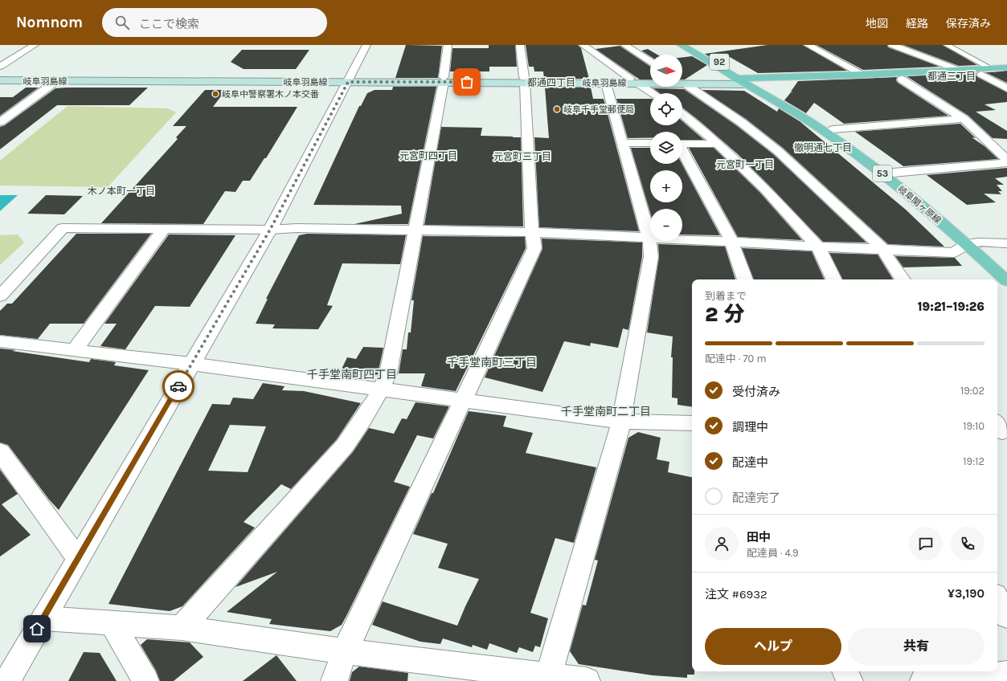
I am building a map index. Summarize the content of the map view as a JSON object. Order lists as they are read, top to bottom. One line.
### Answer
{"streets":{"main road":["92","岐阜羽島線","53","岐阜関ヶ原線"]},"crossings":[["92","岐阜羽島線"],["92","岐阜関ヶ原線"],["岐阜羽島線","岐阜関ヶ原線"]],"districts":["都通三丁目","都通四丁目","徹明通七丁目","元宮町四丁目","元宮町三丁目","元宮町一丁目","木ノ本町一丁目","千手堂南町三丁目","千手堂南町四丁目","千手堂南町二丁目"],"places":["岐阜中警察署木ノ本交番","岐阜千手堂郵便局"],"north":"right","page":{"header":"Nomnom","search":"ここで検索","nav":["地図","経路","保存済み"],"map_buttons":["+","−"],"heading":["2 分","到着まで","19:21–19:26"],"panel":["田中","配達員 · 4.9","注文 #6932","¥3,190"],"bar":"配達中 · 70 m","list":[["受付済み","19:02"],["調理中","19:10"],["配達中","19:12"],"配達完了"],"buttons":["ヘルプ","共有"]}}
